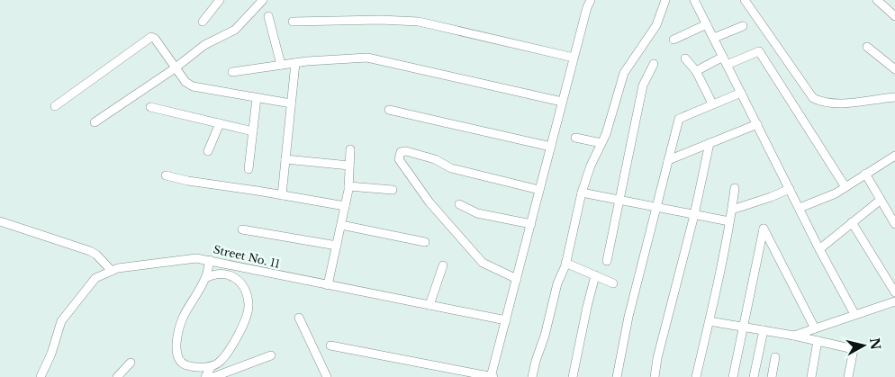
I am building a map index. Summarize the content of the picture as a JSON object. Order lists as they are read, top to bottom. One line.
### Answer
{"streets":{"street":["Street No. 11"]},"north":"right"}
